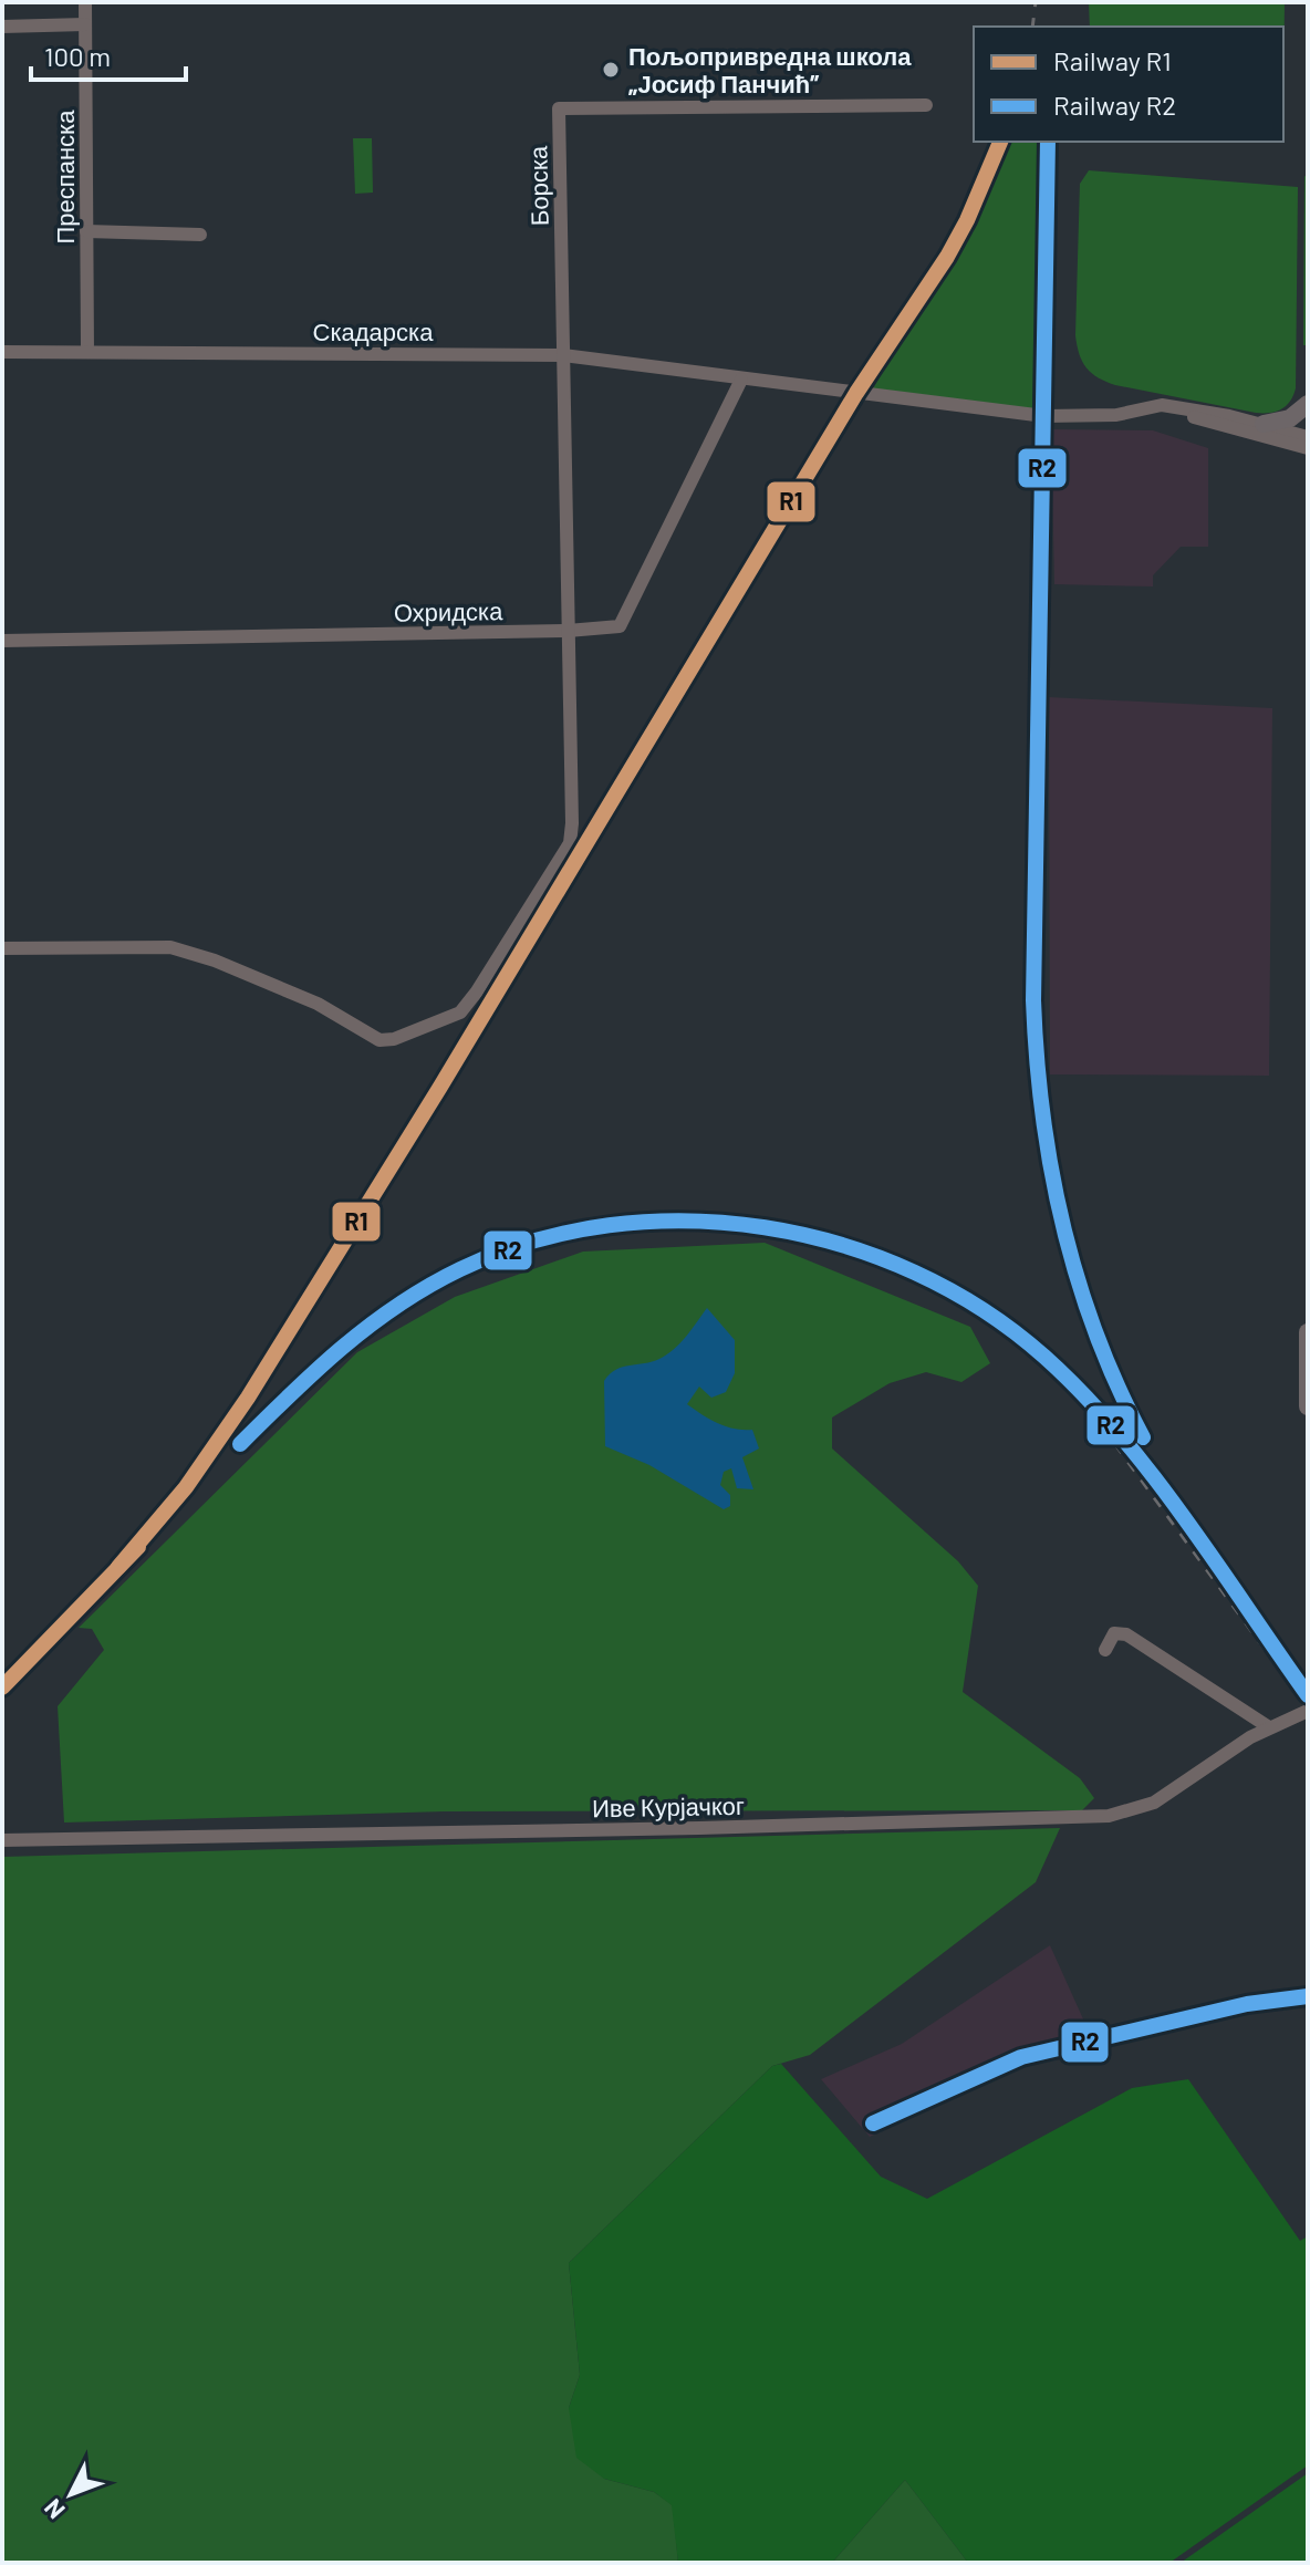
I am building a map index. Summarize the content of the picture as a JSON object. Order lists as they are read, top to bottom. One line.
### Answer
{"streets":{"street":["Преспанска","Борска","Скадарска","Охридска","Иве Курјачког"]},"crossings":[["Преспанска","Скадарска"],["Борска","Скадарска"],["Борска","Охридска"],["Скадарска","Охридска"]],"places":["Пољопривредна школа „Јосиф Панчић”"],"lines":["rail line R1","rail line R2"],"legend":["Railway R1","Railway R2"],"scale_bar":"100 m","north":"bottom left"}
